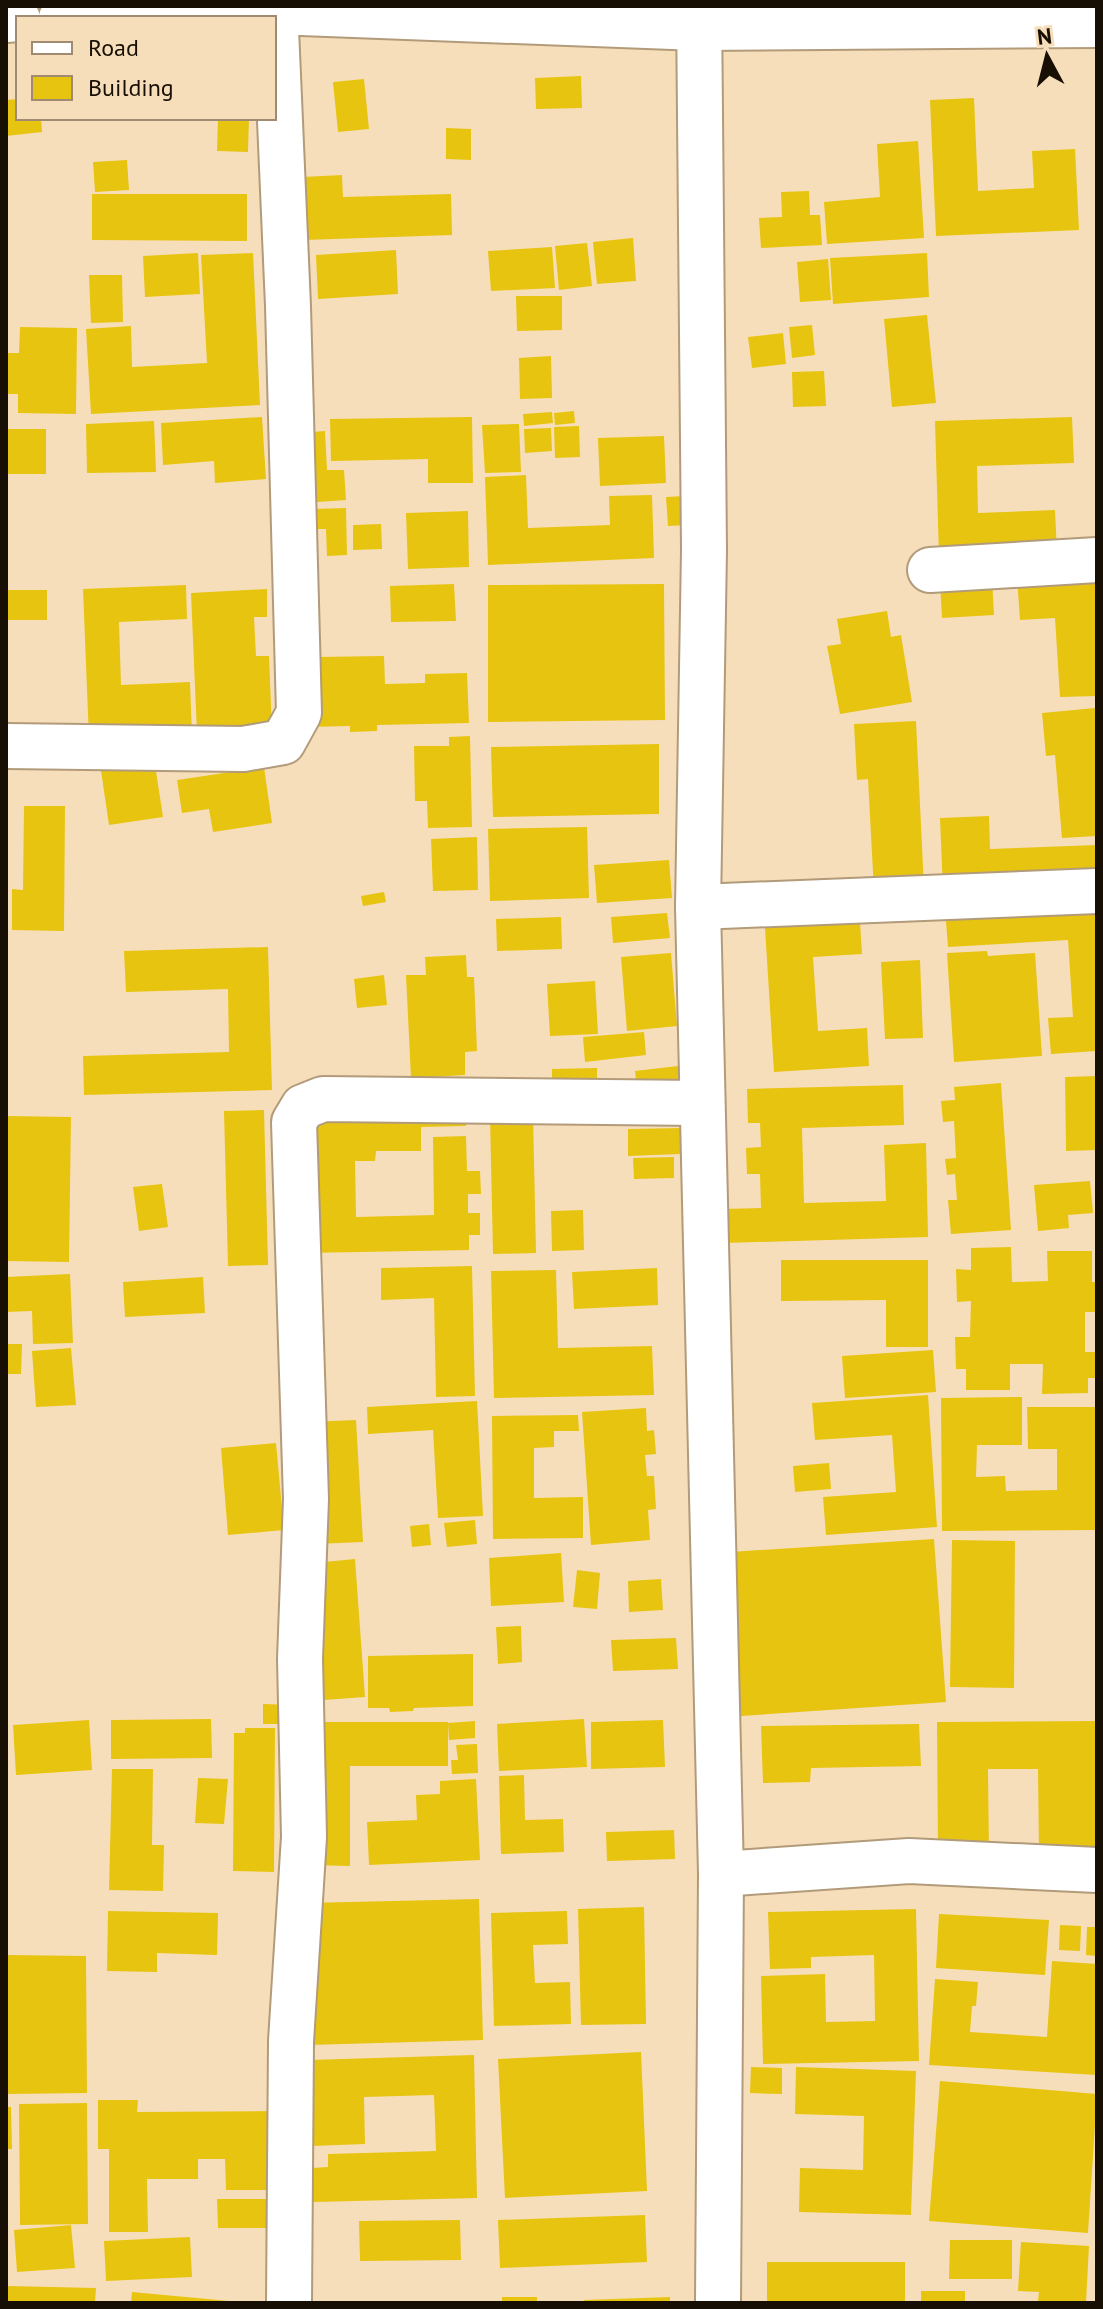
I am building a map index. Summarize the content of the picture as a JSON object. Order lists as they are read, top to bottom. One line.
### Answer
{"legend":["Road","Building"],"north":"top"}
